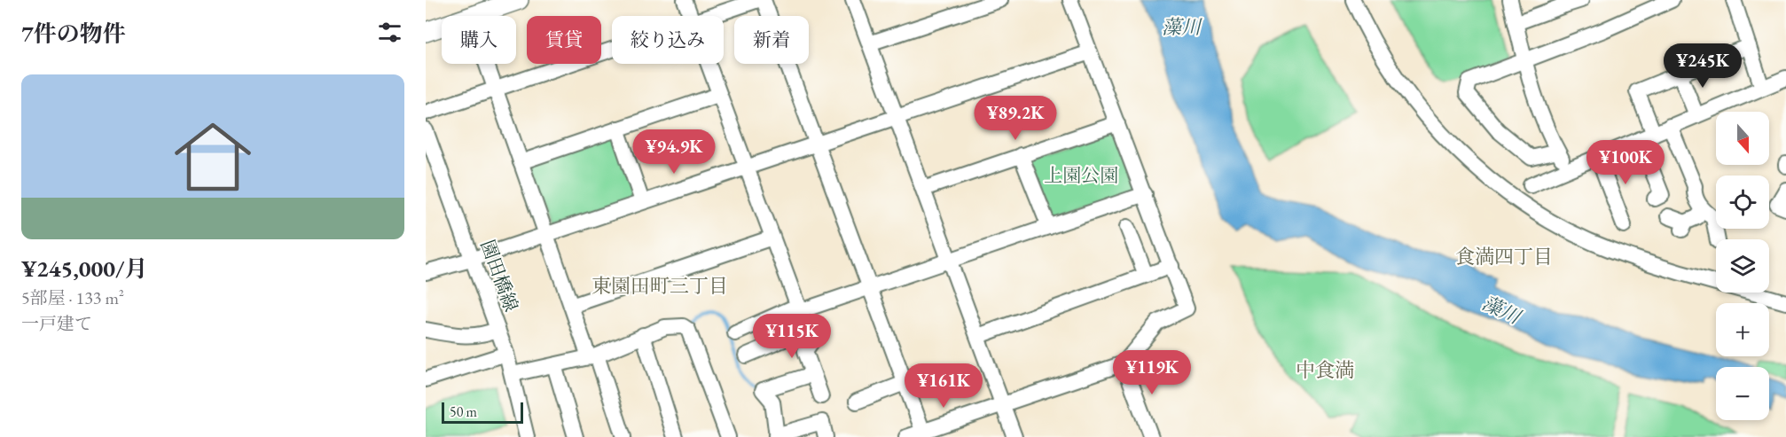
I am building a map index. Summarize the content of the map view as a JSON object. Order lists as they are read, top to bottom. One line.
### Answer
{"streets":{"street":["園田橋線"]},"districts":["食満四丁目","東園田町三丁目","中食満"],"water":["藻川"],"parks":["上園公園"],"scale_bar":"50 m","north":"bottom","page":{"heading":"7件の物件","chip":["購入","賃貸","絞り込み","新着"],"price":["¥245K","¥89.2K","¥94.9K","¥100K","¥115K","¥119K","¥161K"],"list":[{"name":"¥245,000/月","note":"5部屋 · 133 m² · 一戸建て"}],"map_buttons":["+","−"],"scale":"50 m"}}
